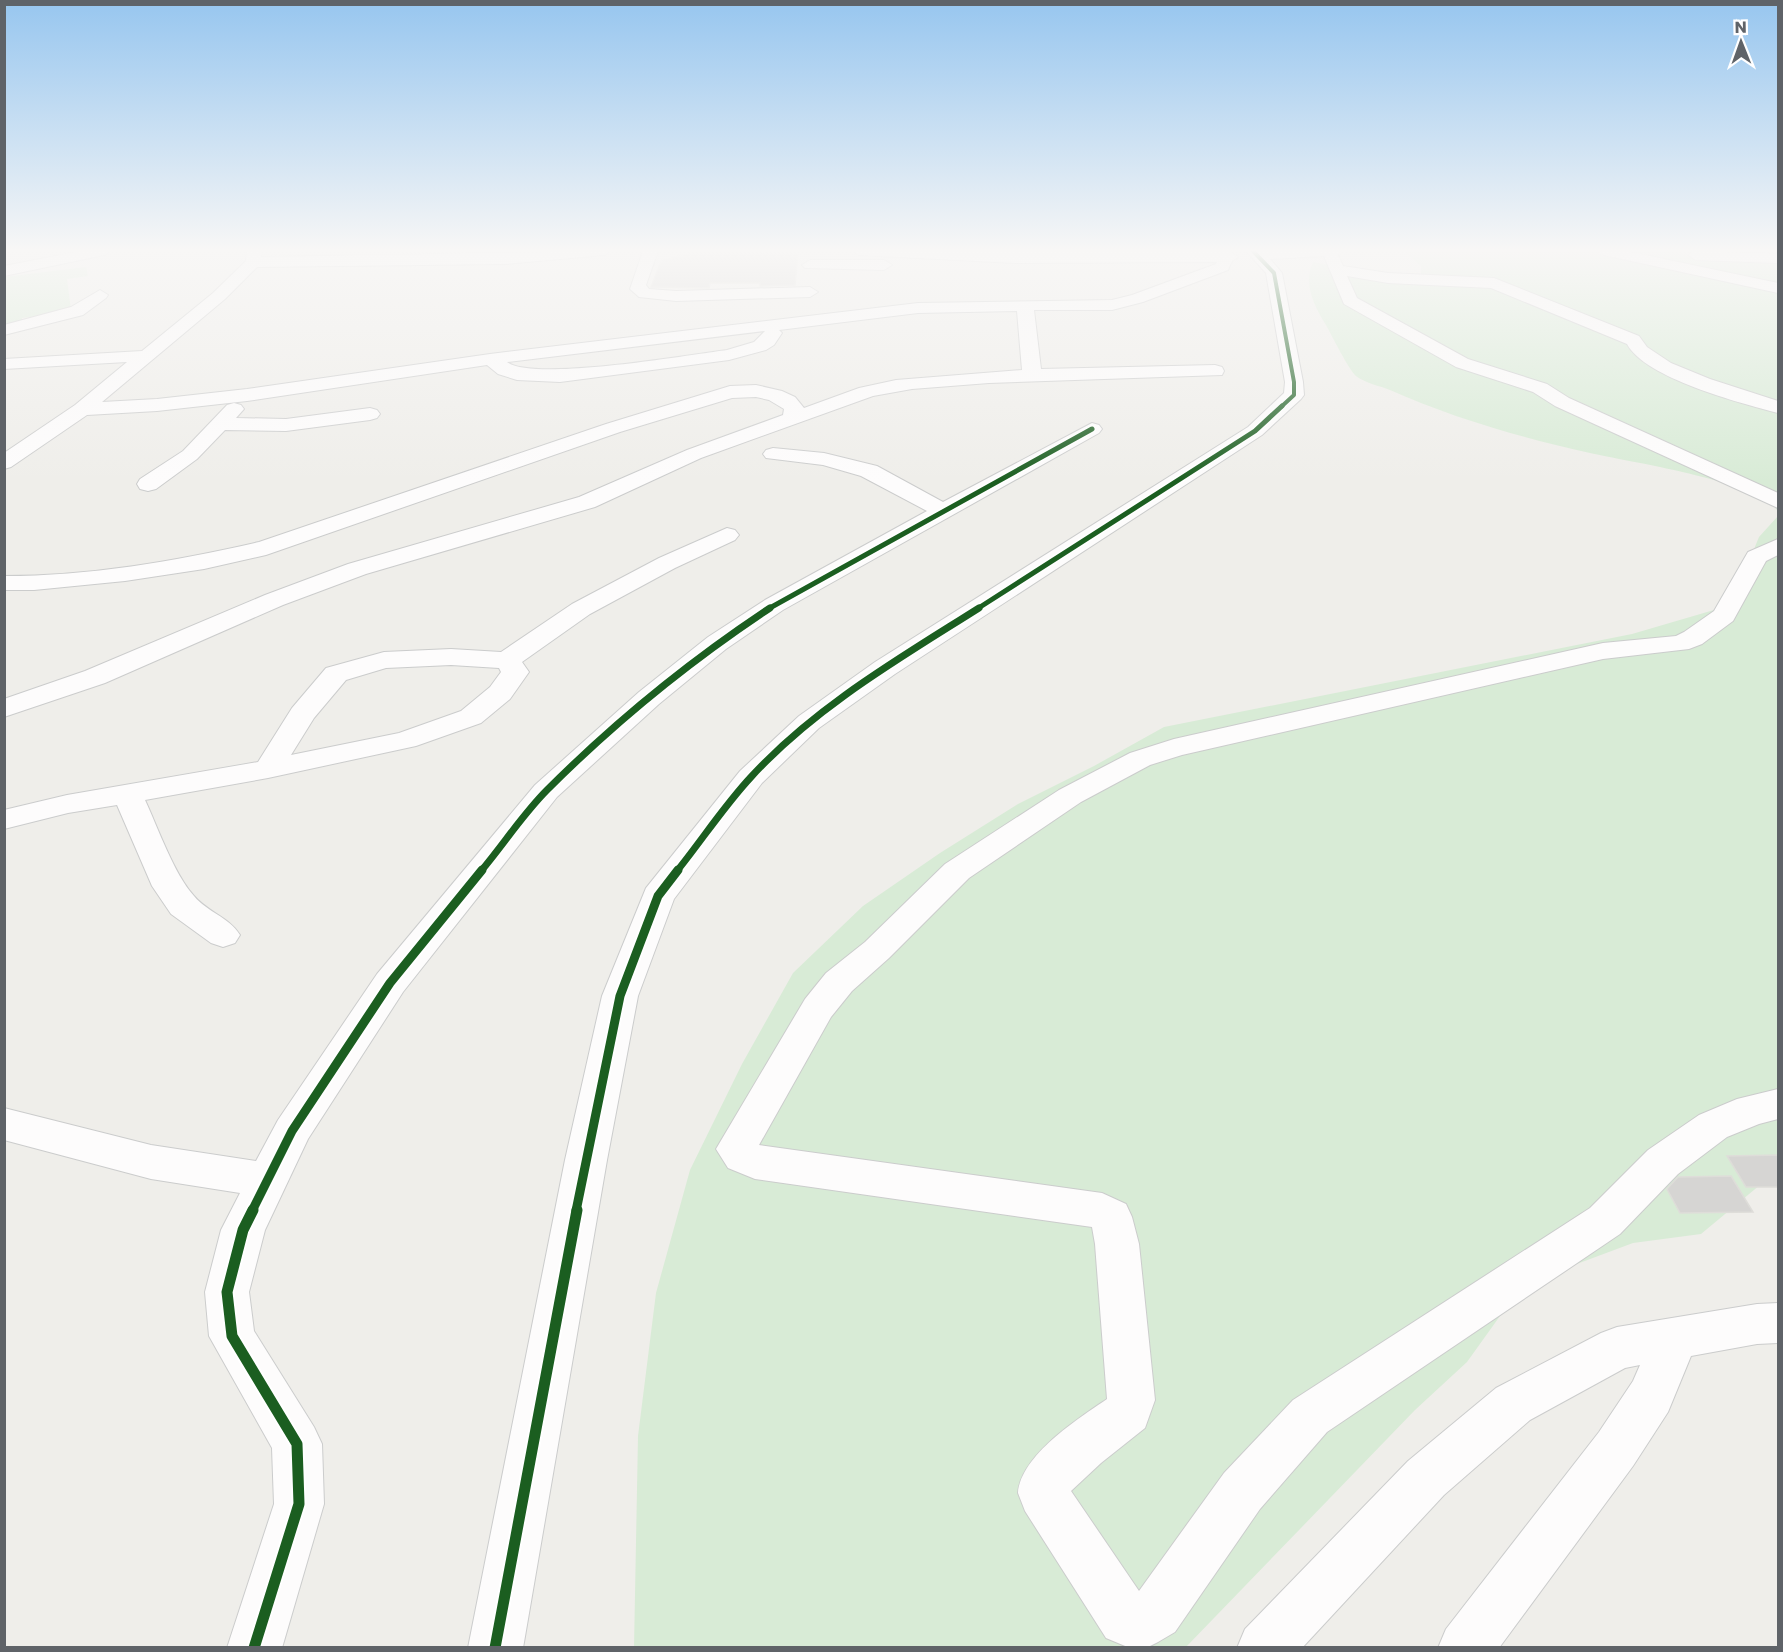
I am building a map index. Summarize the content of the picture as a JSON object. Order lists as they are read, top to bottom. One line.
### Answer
{"north":"top"}
